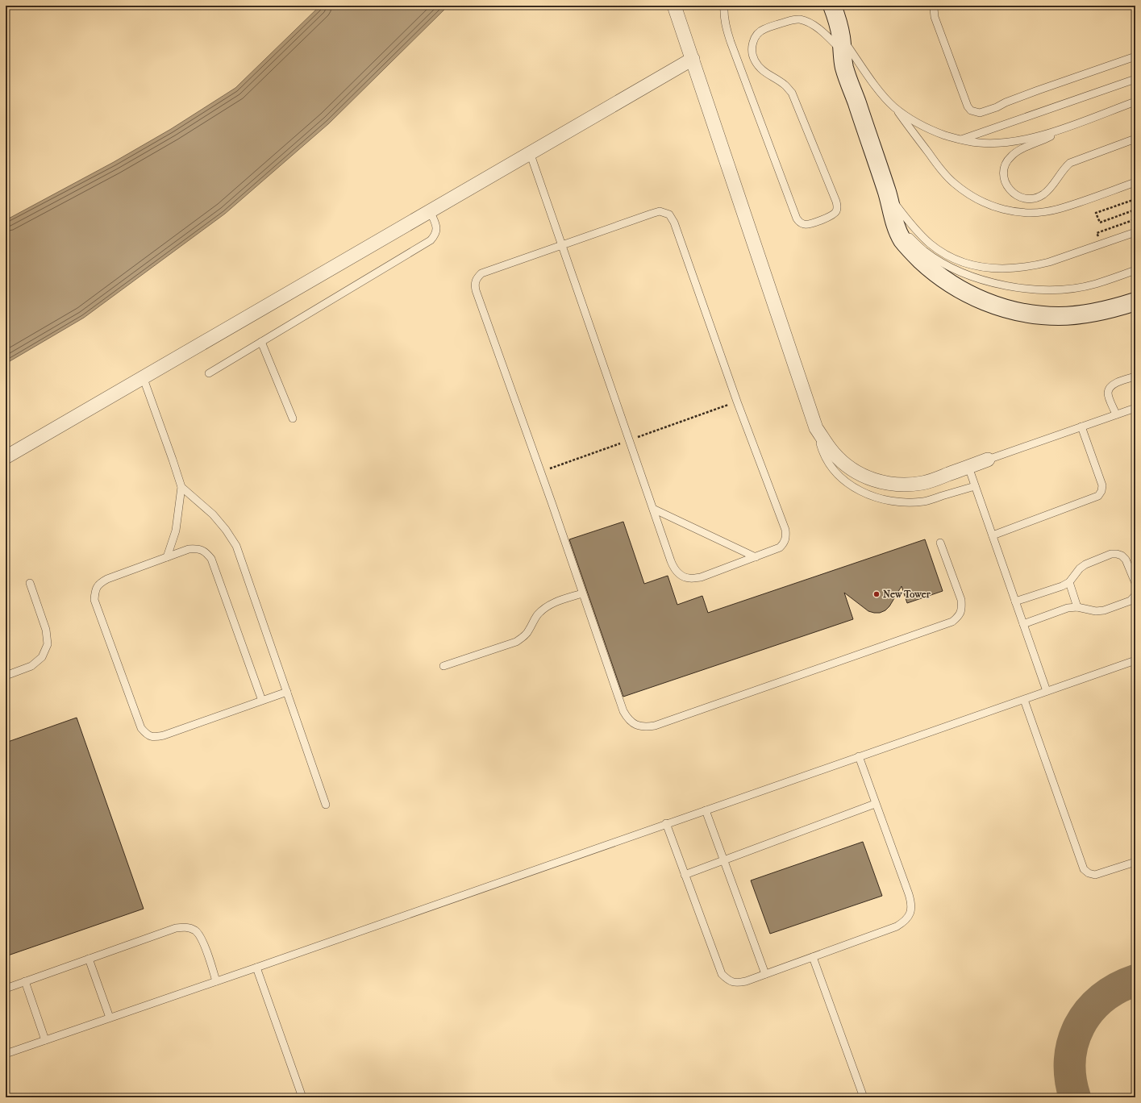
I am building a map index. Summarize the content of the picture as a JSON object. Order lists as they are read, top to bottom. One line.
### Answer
{"places":["New Tower"]}
